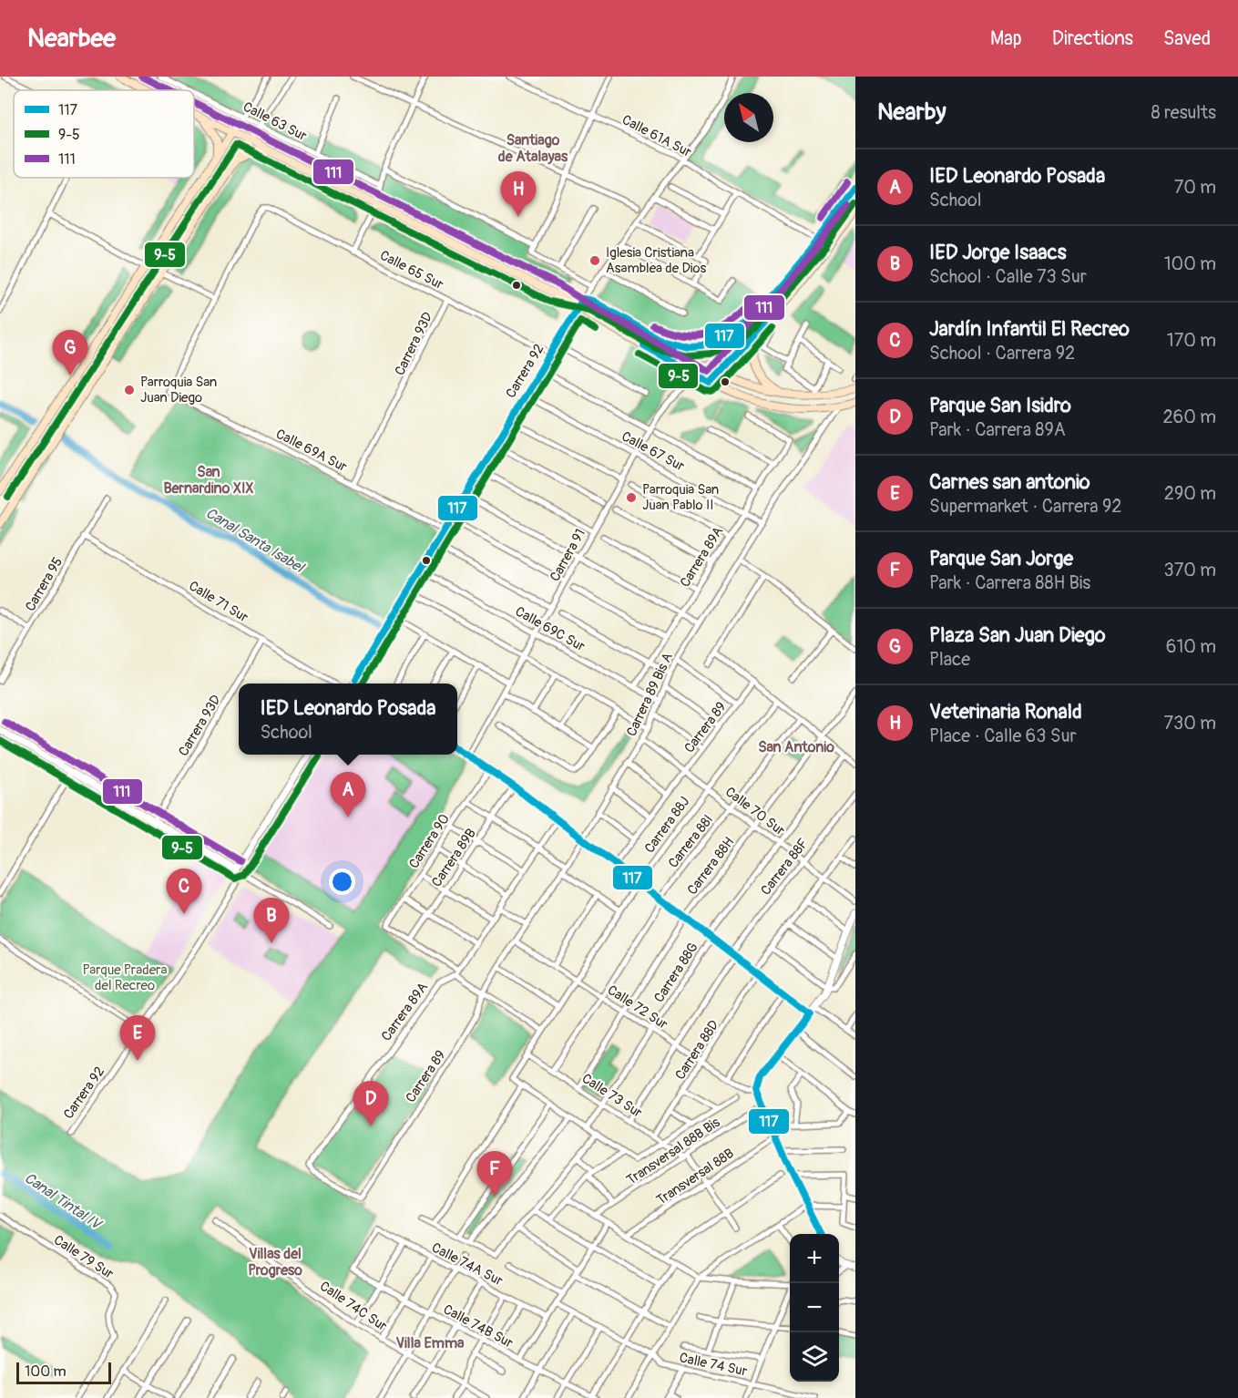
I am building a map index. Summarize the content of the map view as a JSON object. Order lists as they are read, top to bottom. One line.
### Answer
{"streets":{"street":["Calle 63 Sur","Calle 61A Sur","Calle 65 Sur","Carrera 93D","Carrera 92","Calle 69A Sur","Calle 67 Sur","Carrera 91","Carrera 89A","Carrera 95","Calle 71 Sur","Calle 69C Sur","Carrera 89 Bis A","Carrera 89","Calle 70 Sur","Carrera 88J","Carrera 90","Carrera 88I","Carrera 89B","Carrera 88H","Carrera 88F","Carrera 88G","Calle 72 Sur","Carrera 88D","Calle 73 Sur","Transversal 88B Bis","Transversal 88B","Calle 79 Sur","Calle 74A Sur","Calle 74C Sur","Calle 74B Sur","Calle 74 Sur"]},"crossings":[["Calle 61A Sur","Carrera 92"],["Calle 65 Sur","Carrera 93D"],["Calle 65 Sur","Carrera 92"],["Calle 65 Sur","Calle 69A Sur"],["Carrera 93D","Calle 69A Sur"],["Carrera 93D","Calle 71 Sur"],["Carrera 92","Calle 69A Sur"],["Calle 67 Sur","Carrera 91"],["Calle 67 Sur","Carrera 89A"],["Calle 67 Sur","Carrera 89 Bis A"],["Carrera 91","Calle 69C Sur"],["Carrera 89A","Calle 69C Sur"],["Carrera 89A","Carrera 89"],["Carrera 95","Calle 71 Sur"],["Calle 69C Sur","Carrera 89 Bis A"],["Carrera 89 Bis A","Carrera 89"],["Carrera 89 Bis A","Calle 70 Sur"],["Carrera 89 Bis A","Calle 72 Sur"],["Carrera 89","Calle 70 Sur"],["Calle 70 Sur","Carrera 88J"],["Calle 70 Sur","Carrera 88I"],["Calle 70 Sur","Carrera 88H"],["Calle 70 Sur","Carrera 88F"],["Calle 70 Sur","Carrera 88G"],["Calle 70 Sur","Carrera 88D"],["Carrera 88J","Calle 72 Sur"],["Carrera 88J","Calle 73 Sur"],["Carrera 90","Carrera 89B"],["Carrera 88I","Calle 72 Sur"],["Carrera 88I","Calle 73 Sur"],["Carrera 88H","Calle 72 Sur"],["Carrera 88H","Calle 73 Sur"],["Carrera 88F","Calle 72 Sur"],["Carrera 88F","Calle 73 Sur"],["Carrera 88G","Calle 72 Sur"],["Carrera 88G","Calle 73 Sur"],["Calle 72 Sur","Carrera 88D"],["Carrera 88D","Calle 73 Sur"],["Calle 73 Sur","Transversal 88B Bis"],["Calle 73 Sur","Transversal 88B"],["Calle 74A Sur","Calle 74B Sur"]],"districts":["Santiago de Atalayas","San Bernardino XIX","San Antonio","Villas del Progreso","Villa Emma"],"water":["Canal Santa Isabel","Canal Tintal IV"],"parks":["Parque Pradera del Recreo"],"places":["Iglesia Cristiana Asamblea de Dios","Parroquia San Juan Diego","Parroquia San Juan Pablo II"],"lines":["transit line 111","transit line 9-5","transit line 117"],"legend":["117","9-5","111"],"scale_bar":"100 m","north":"top left","page":{"header":"Nearbee","nav":["Map","Directions","Saved"],"heading":["Nearby","8 results"],"list":[{"mark":"A","name":"IED Leonardo Posada","note":"School","value":"70 m"},{"mark":"B","name":"IED Jorge Isaacs","note":"School · Calle 73 Sur","value":"100 m"},{"mark":"C","name":"Jardín Infantil El Recreo","note":"School · Carrera 92","value":"170 m"},{"mark":"D","name":"Parque San Isidro","note":"Park · Carrera 89A","value":"260 m"},{"mark":"E","name":"Carnes san antonio","note":"Supermarket · Carrera 92","value":"290 m"},{"mark":"F","name":"Parque San Jorge","note":"Park · Carrera 88H Bis","value":"370 m"},{"mark":"G","name":"Plaza San Juan Diego","note":"Place","value":"610 m"},{"mark":"H","name":"Veterinaria Ronald","note":"Place · Calle 63 Sur","value":"730 m"}],"pins":["H","G","A","C","B","E","D","F"],"popup":["IED Leonardo Posada","School"],"map_buttons":["+","−"],"scale":"100 m"}}
